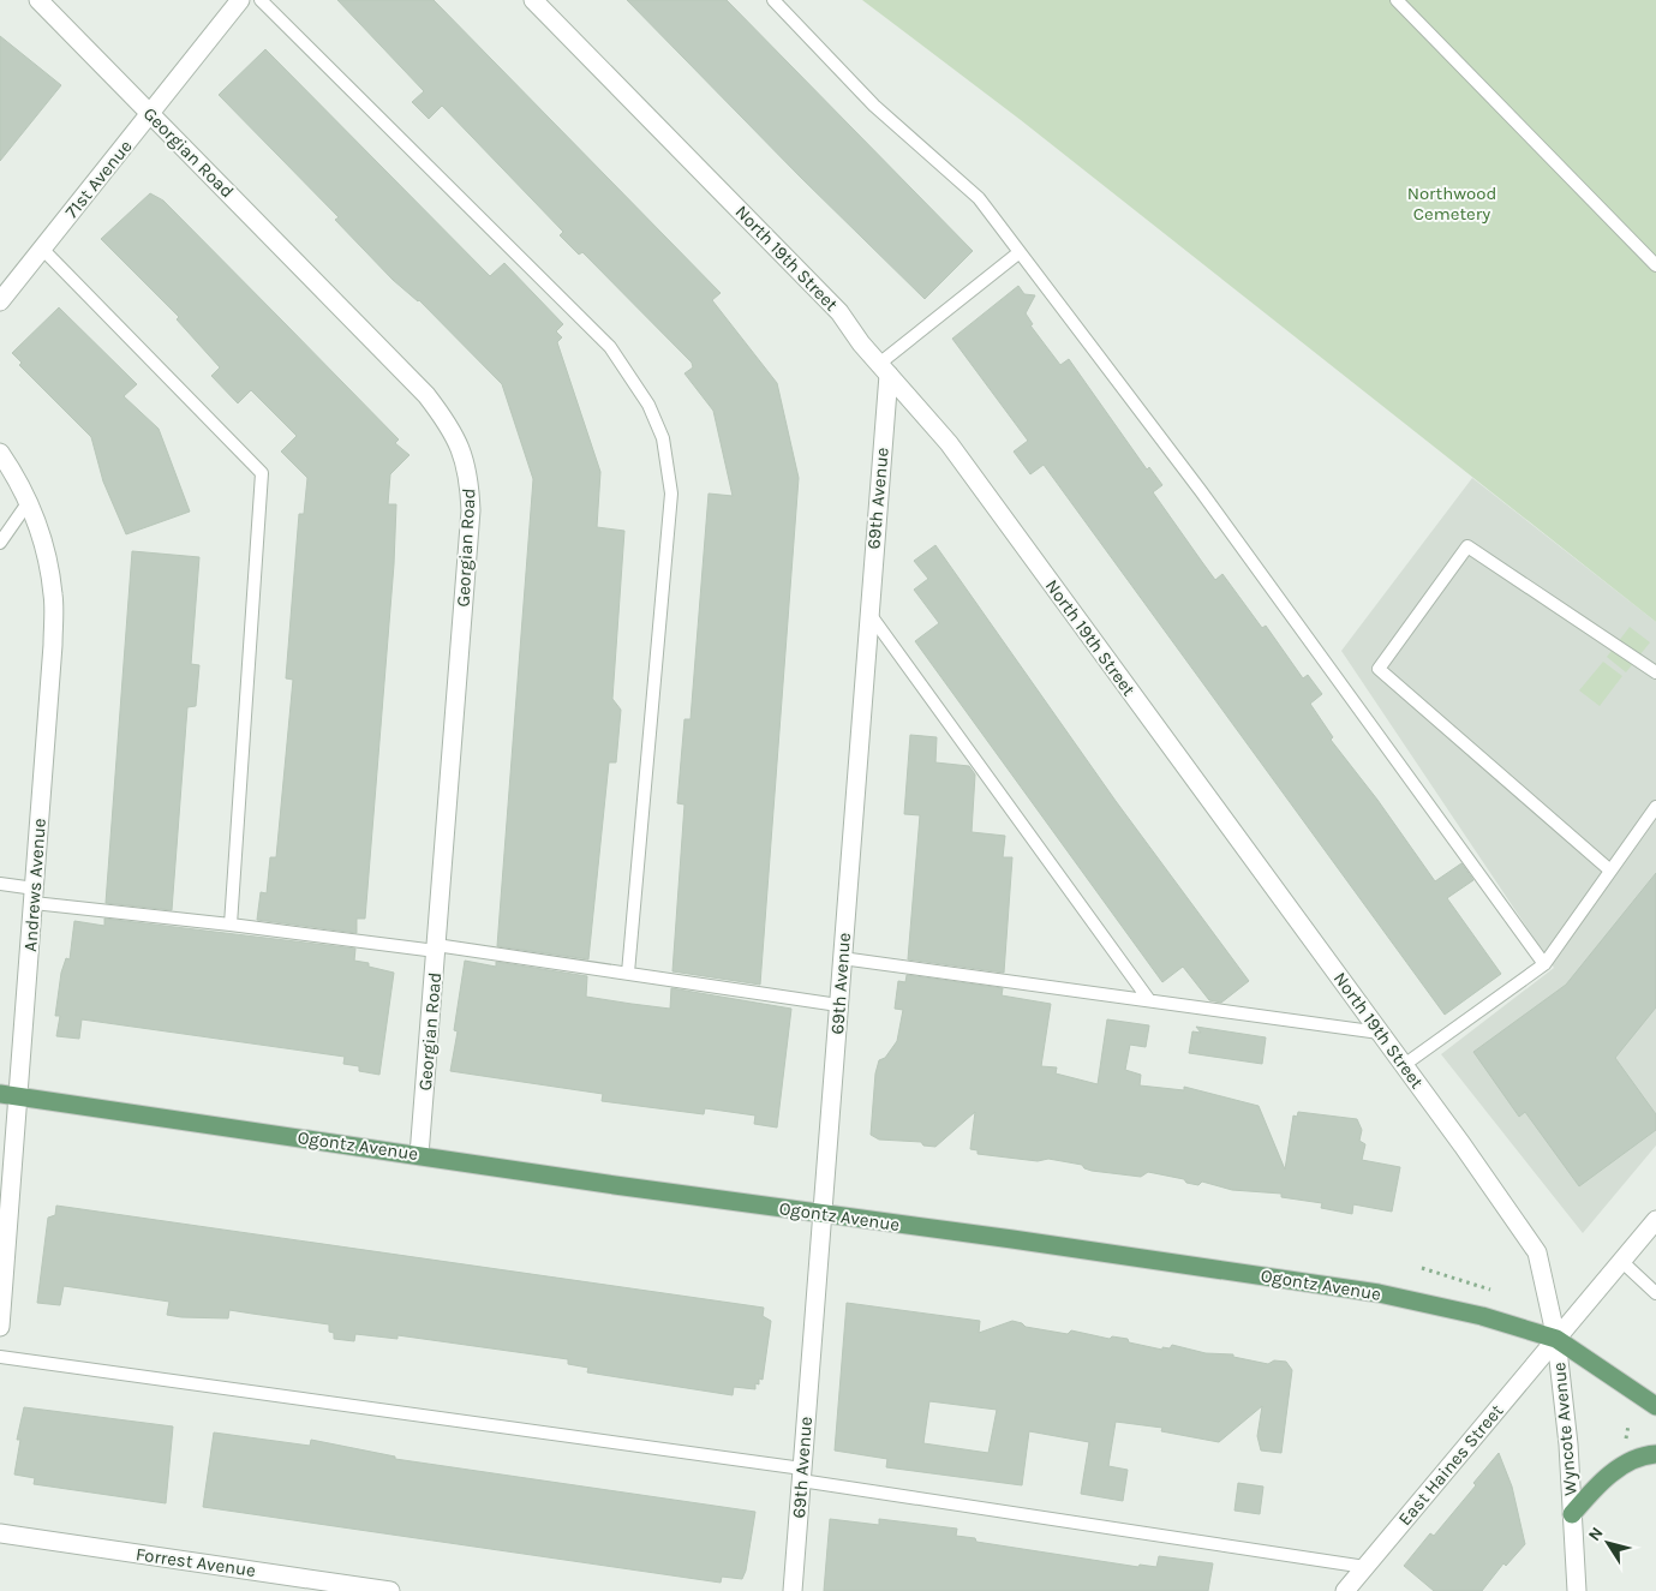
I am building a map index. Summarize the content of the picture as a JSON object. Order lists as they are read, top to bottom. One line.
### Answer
{"streets":{"main road":["Ogontz Avenue"],"street":["Georgian Road","71st Avenue","North 19th Street","69th Avenue","Andrews Avenue","Wyncote Avenue","East Haines Street","Forrest Avenue"]},"crossings":[["Georgian Road","71st Avenue"],["Georgian Road","Ogontz Avenue"],["North 19th Street","69th Avenue"],["North 19th Street","Ogontz Avenue"],["North 19th Street","Wyncote Avenue"],["North 19th Street","East Haines Street"],["69th Avenue","Ogontz Avenue"],["Andrews Avenue","Ogontz Avenue"],["Ogontz Avenue","Wyncote Avenue"],["Ogontz Avenue","East Haines Street"],["Wyncote Avenue","East Haines Street"]],"parks":["Northwood Cemetery"],"north":"top left"}
